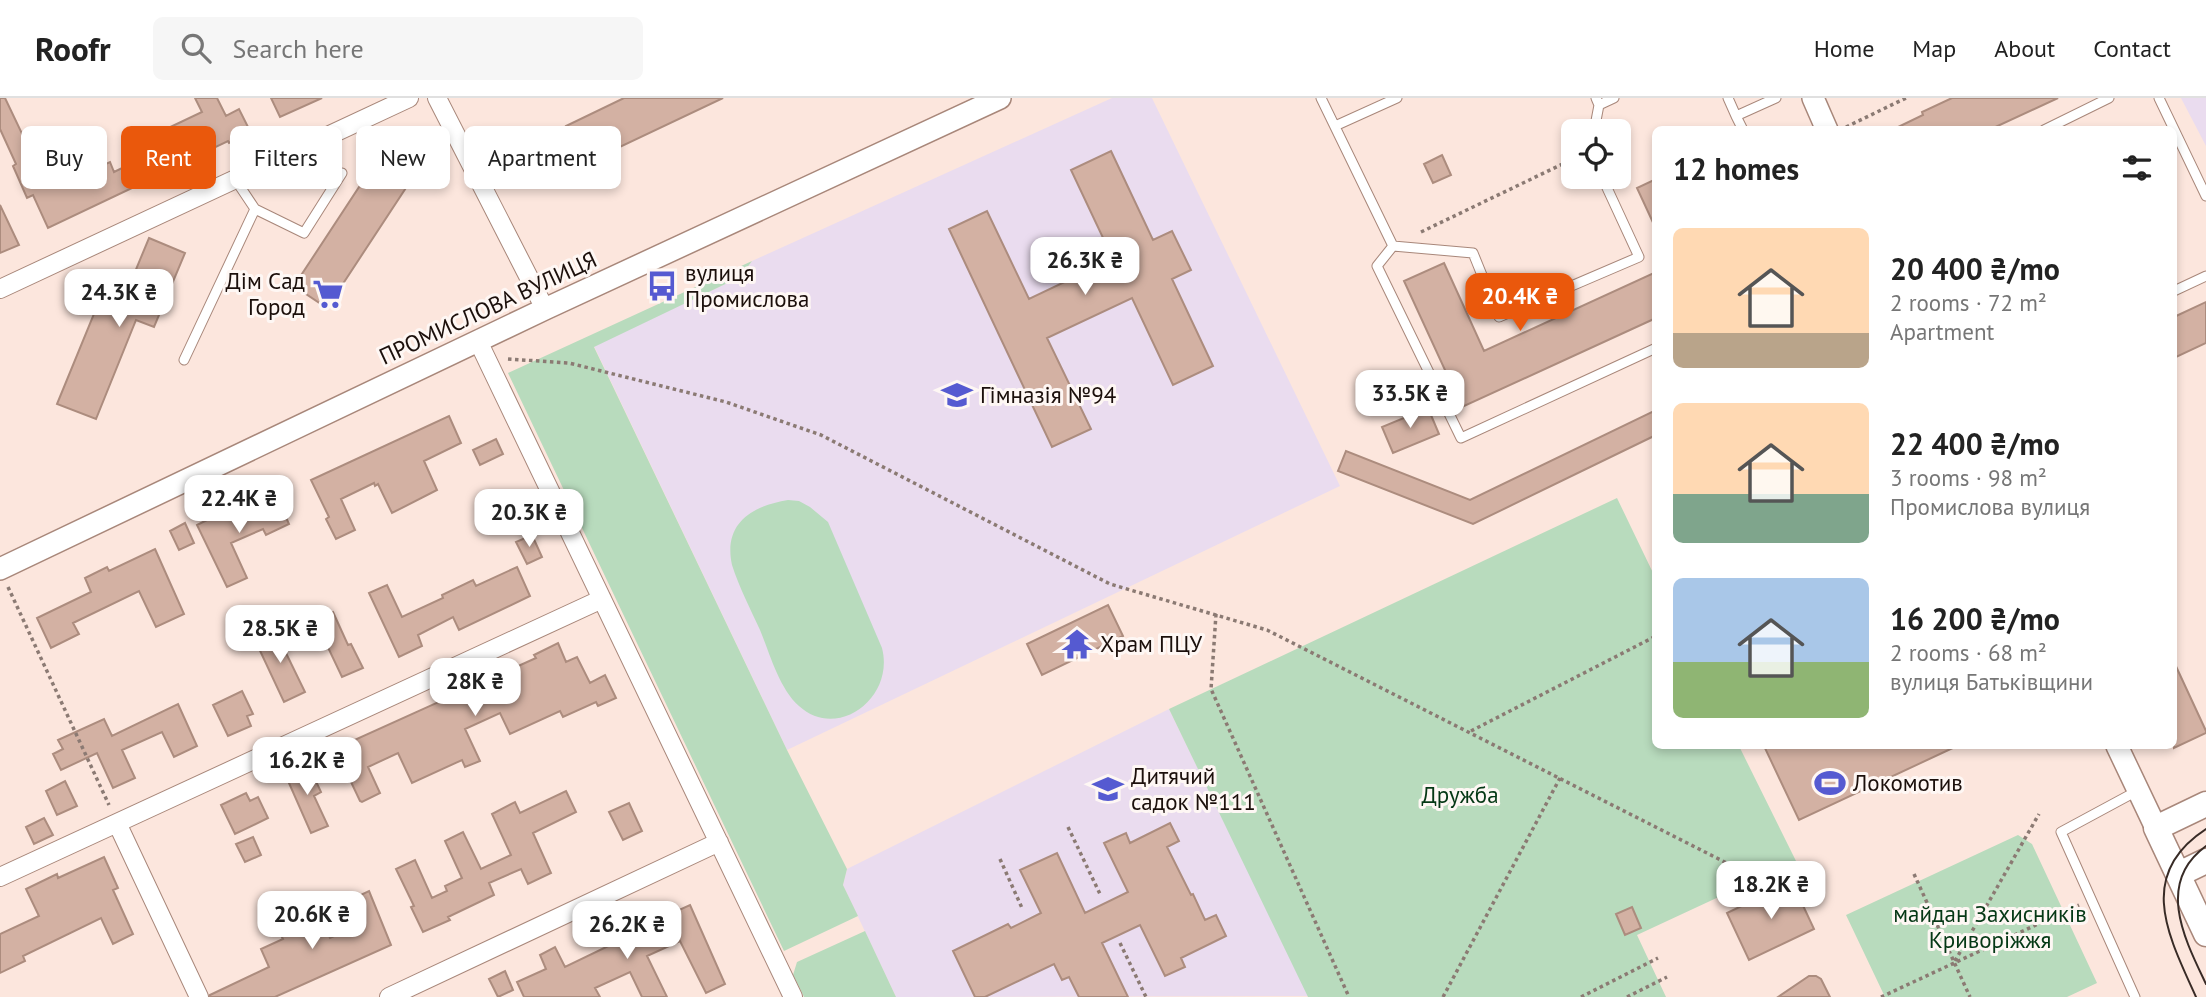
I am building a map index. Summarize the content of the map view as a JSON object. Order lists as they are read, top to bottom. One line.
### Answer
{"streets":{"street":["ПРОМИСЛОВА ВУЛИЦЯ"]},"parks":["Дружба","майдан Захисників Криворіжжя"],"places":{"bus stop":["вулиця Промислова"],"supermarket":["Дім Сад Город"],"school or university":["Гімназія №94","Дитячий садок №111"],"temple":["Храм ПЦУ"],"sports":["Локомотив"]},"page":{"header":"Roofr","search":"Search here","nav":["Home","Map","About","Contact"],"chip":["Buy","Rent","Filters","New","Apartment"],"heading":"12 homes","list":[{"name":"20 400 ₴/mo","note":"2 rooms · 72 m² · Apartment"},{"name":"22 400 ₴/mo","note":"3 rooms · 98 m² · Промислова вулиця"},{"name":"16 200 ₴/mo","note":"2 rooms · 68 m² · вулиця Батьківщини"}],"price":["26.3K ₴","24.3K ₴","20.4K ₴","33.5K ₴","22.4K ₴","20.3K ₴","28.5K ₴","28K ₴","16.2K ₴","18.2K ₴","20.6K ₴","26.2K ₴"]}}
